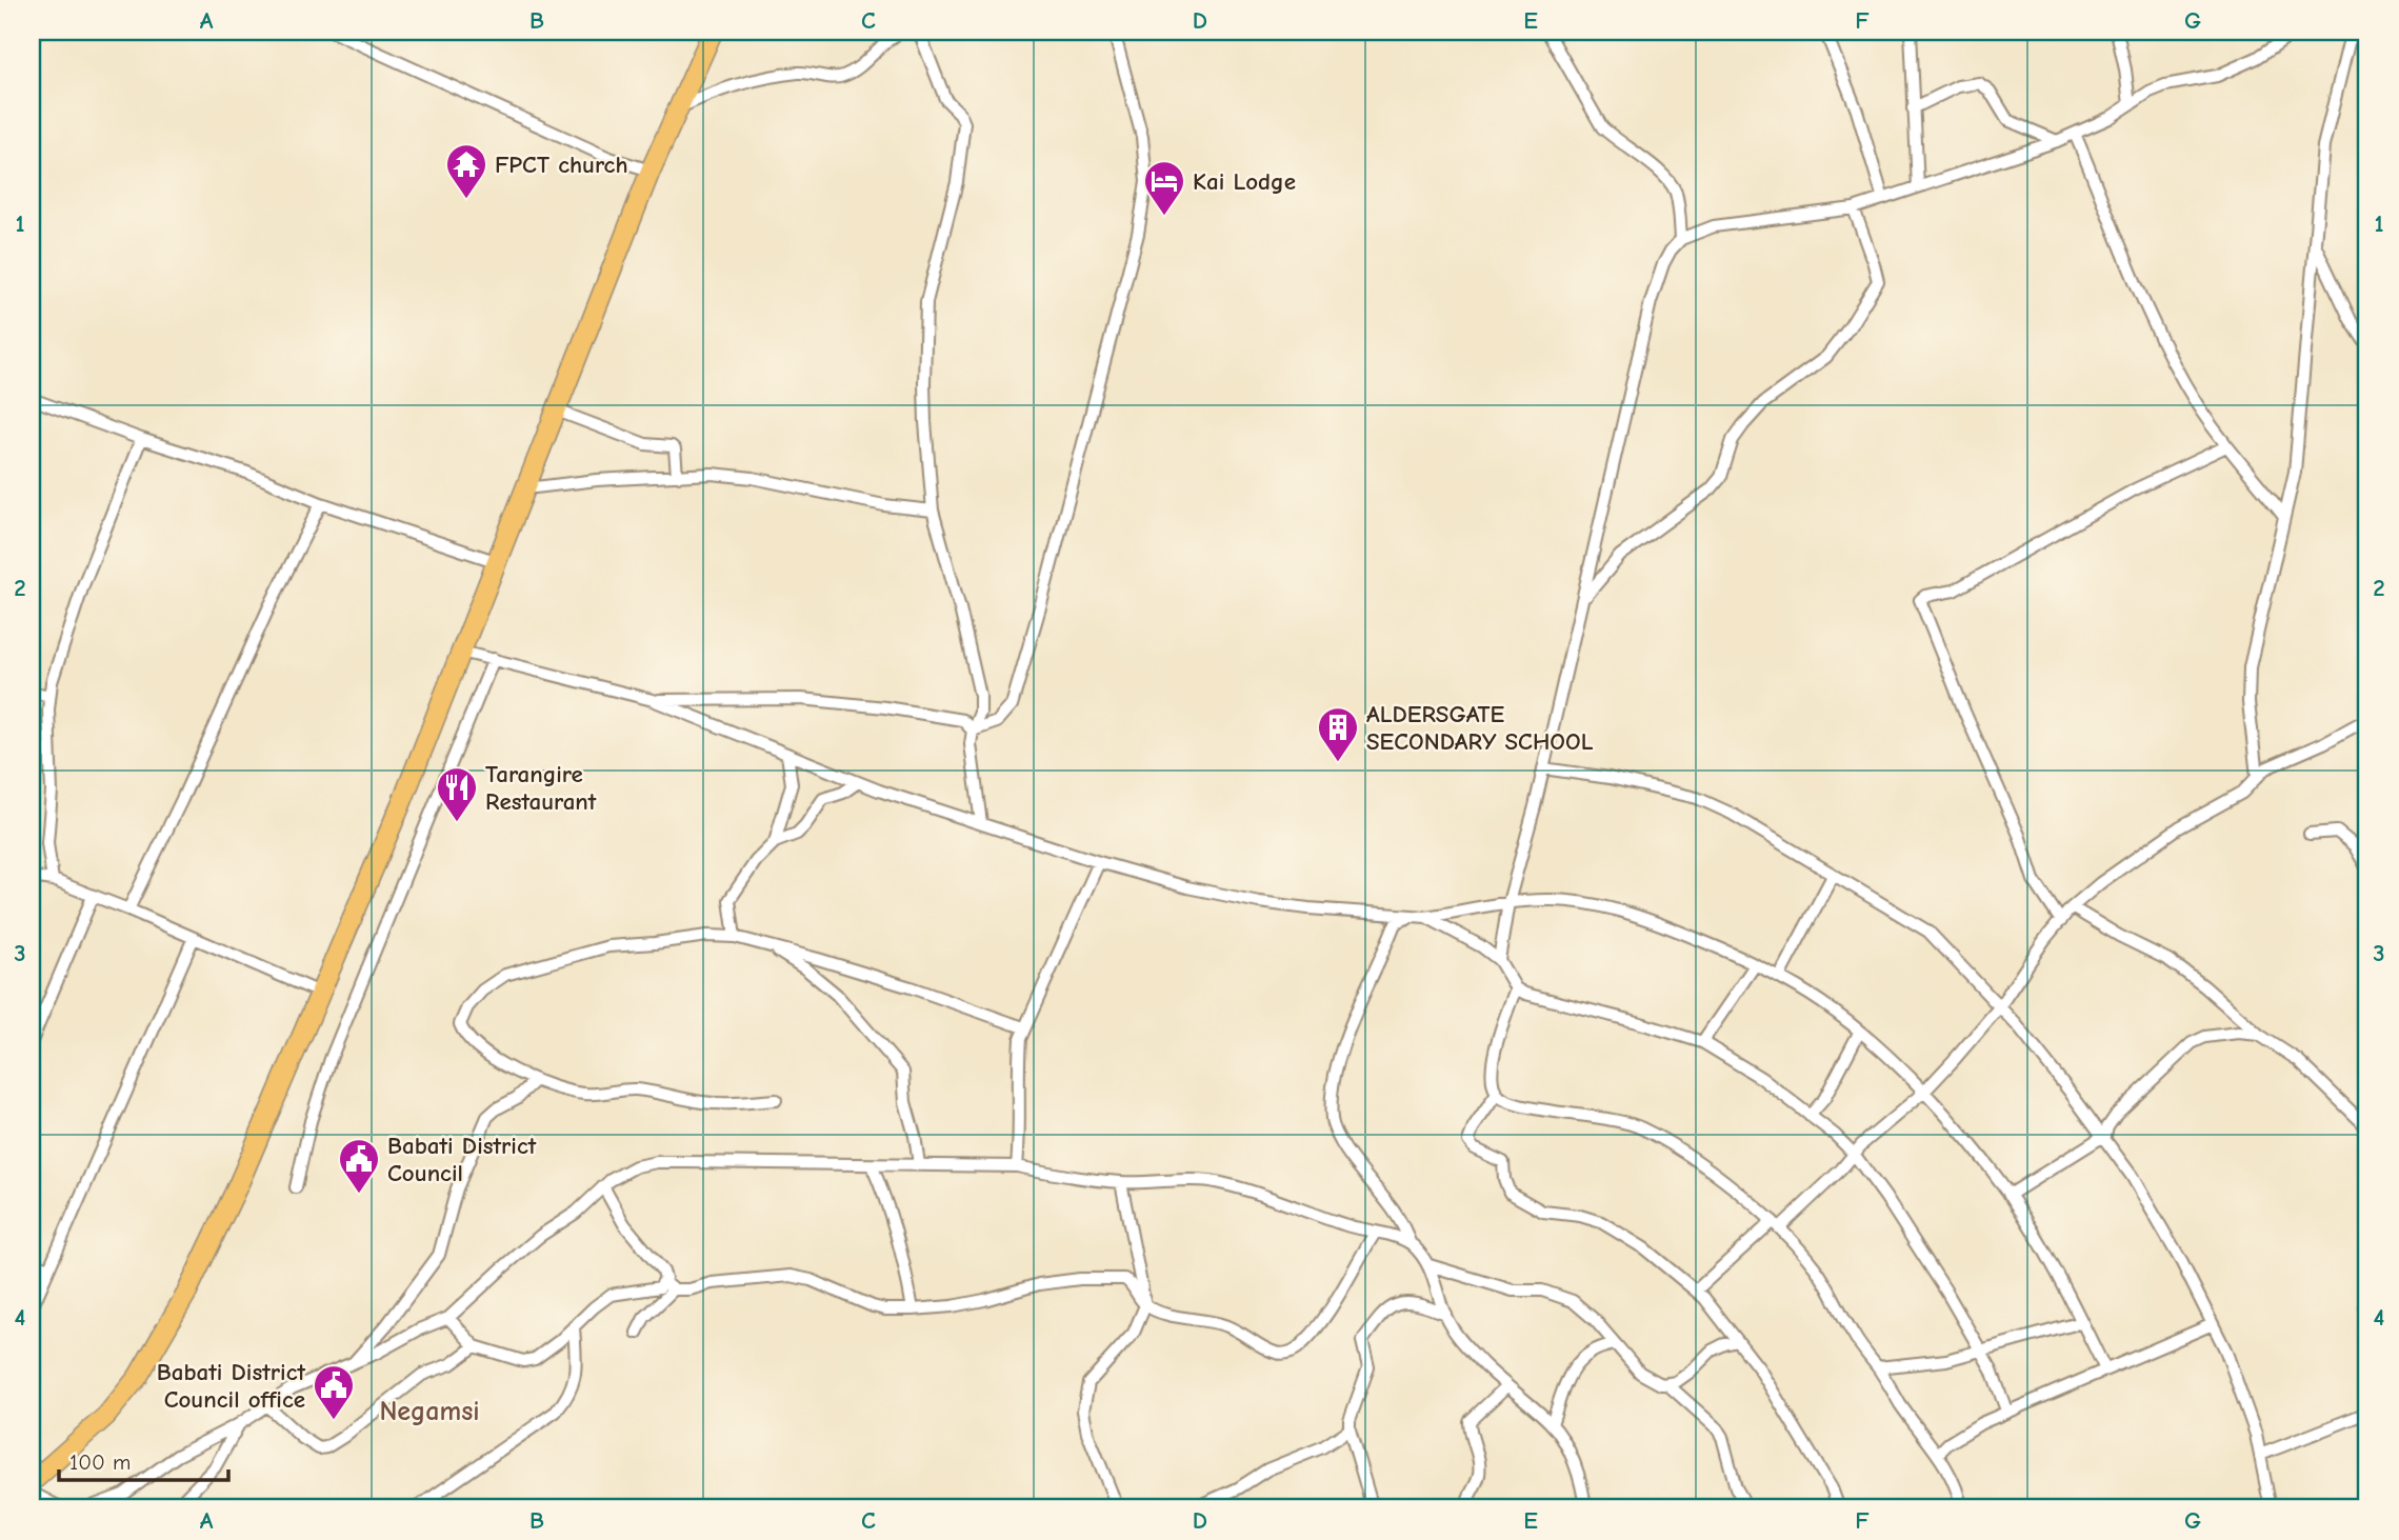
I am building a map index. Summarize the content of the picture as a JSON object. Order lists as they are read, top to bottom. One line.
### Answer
{"districts":["Negamsi"],"places":{"temple":["FPCT church"],"hotel":["Kai Lodge"],"building":["ALDERSGATE SECONDARY SCHOOL"],"restaurant":["Tarangire Restaurant"],"public building":["Babati District Council","Babati District Council office"]},"scale_bar":"100 m","grid":{"columns":["A","B","C","D","E","F","G"],"rows":["1","2","3","4"]}}
